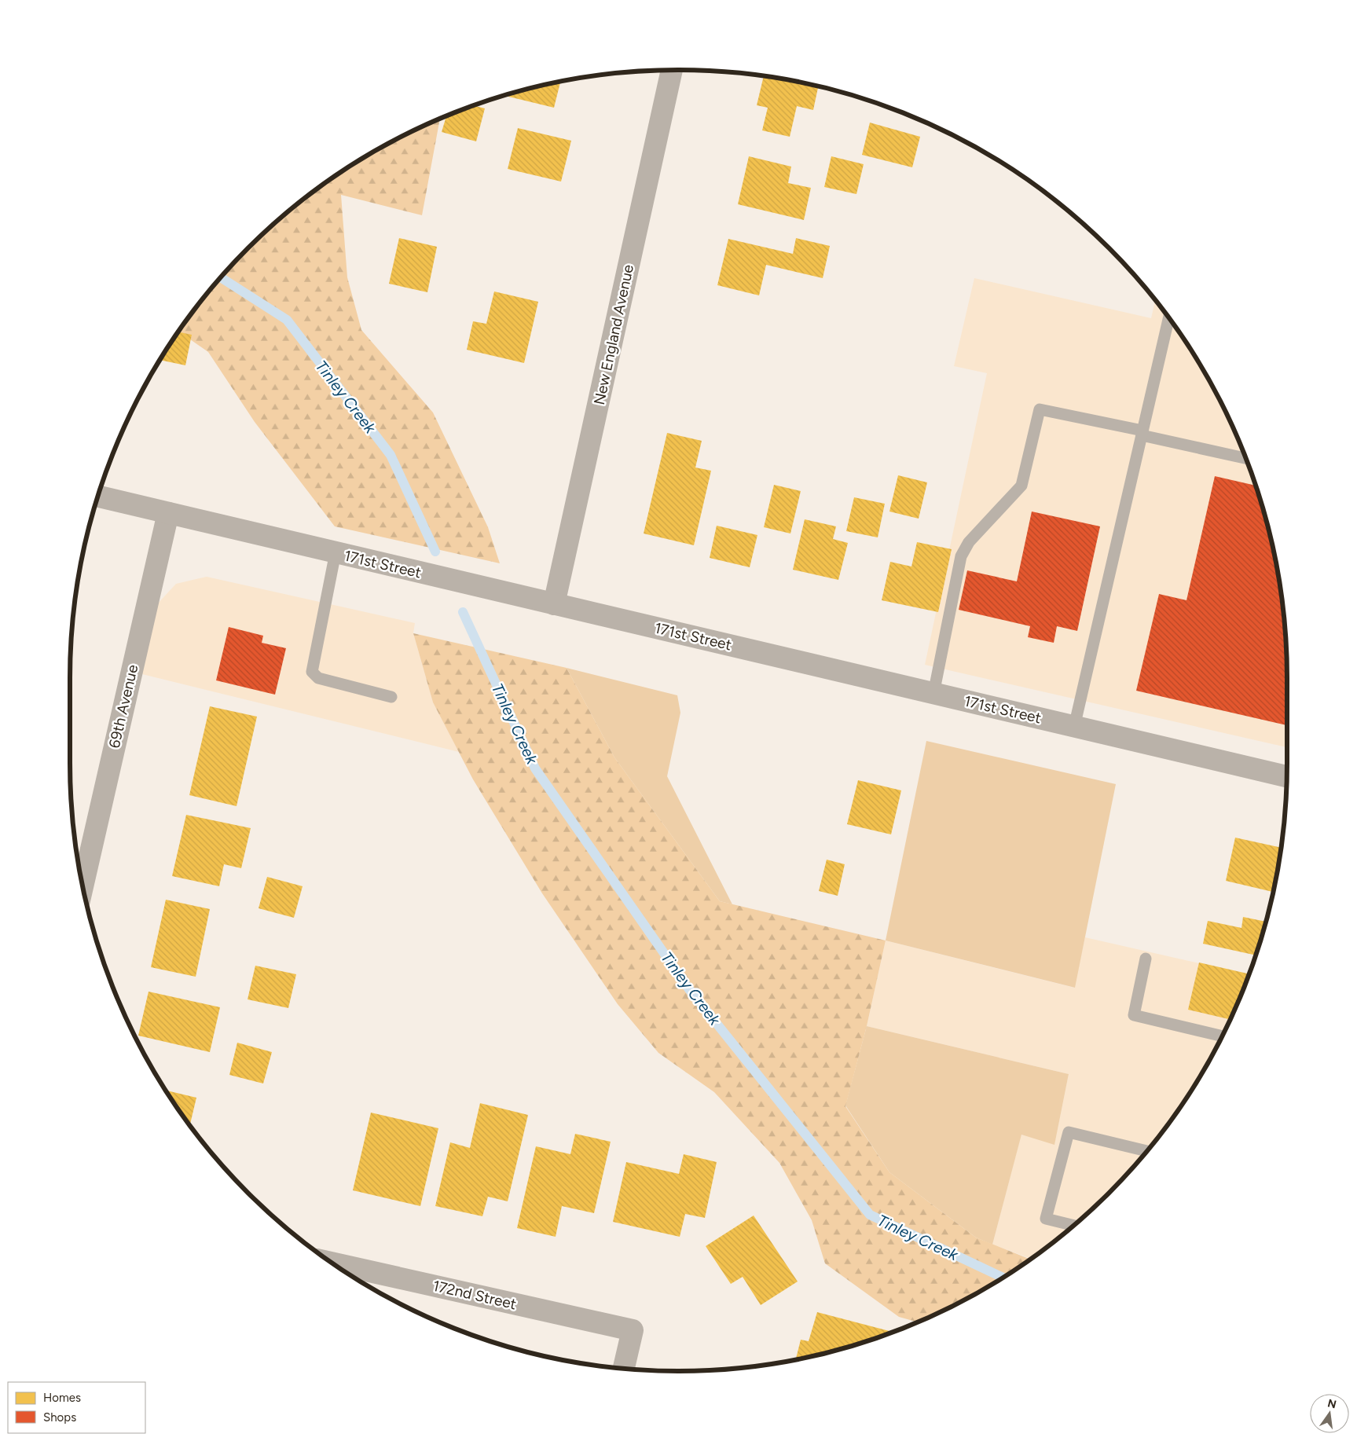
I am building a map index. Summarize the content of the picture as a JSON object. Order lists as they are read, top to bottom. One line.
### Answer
{"streets":{"street":["New England Avenue","171st Street","69th Avenue","172nd Street"]},"crossings":[["New England Avenue","171st Street"],["171st Street","69th Avenue"]],"water":["Tinley Creek"],"legend":["Homes","Shops"],"north":"top"}
